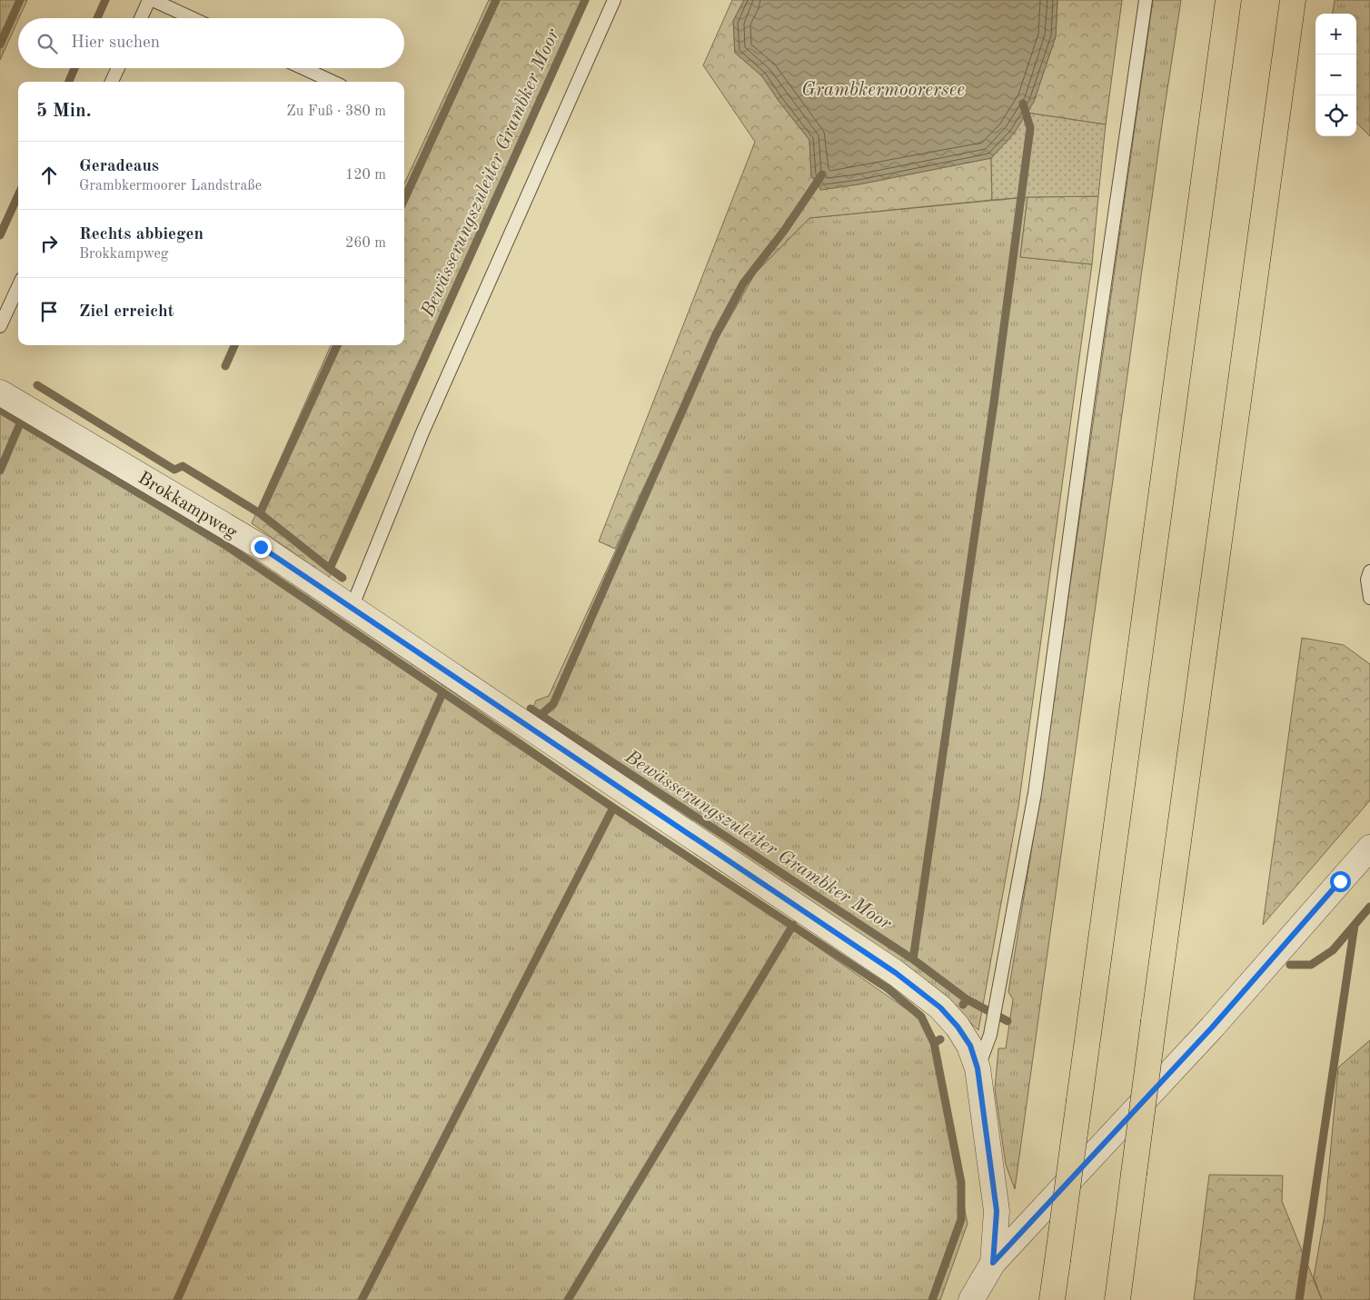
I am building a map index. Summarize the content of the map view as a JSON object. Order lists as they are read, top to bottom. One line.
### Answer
{"streets":{"street":["Brokkampweg"]},"water":["Grambkermoorersee","Bewässerungszuleiter Grambker Moor"],"page":{"map_buttons":["+","−"],"search":"Hier suchen","heading":["5 Min.","Zu Fuß · 380 m"],"list":[["Geradeaus","Grambkermoorer Landstraße","120 m"],["Rechts abbiegen","Brokkampweg","260 m"],"Ziel erreicht"]}}
